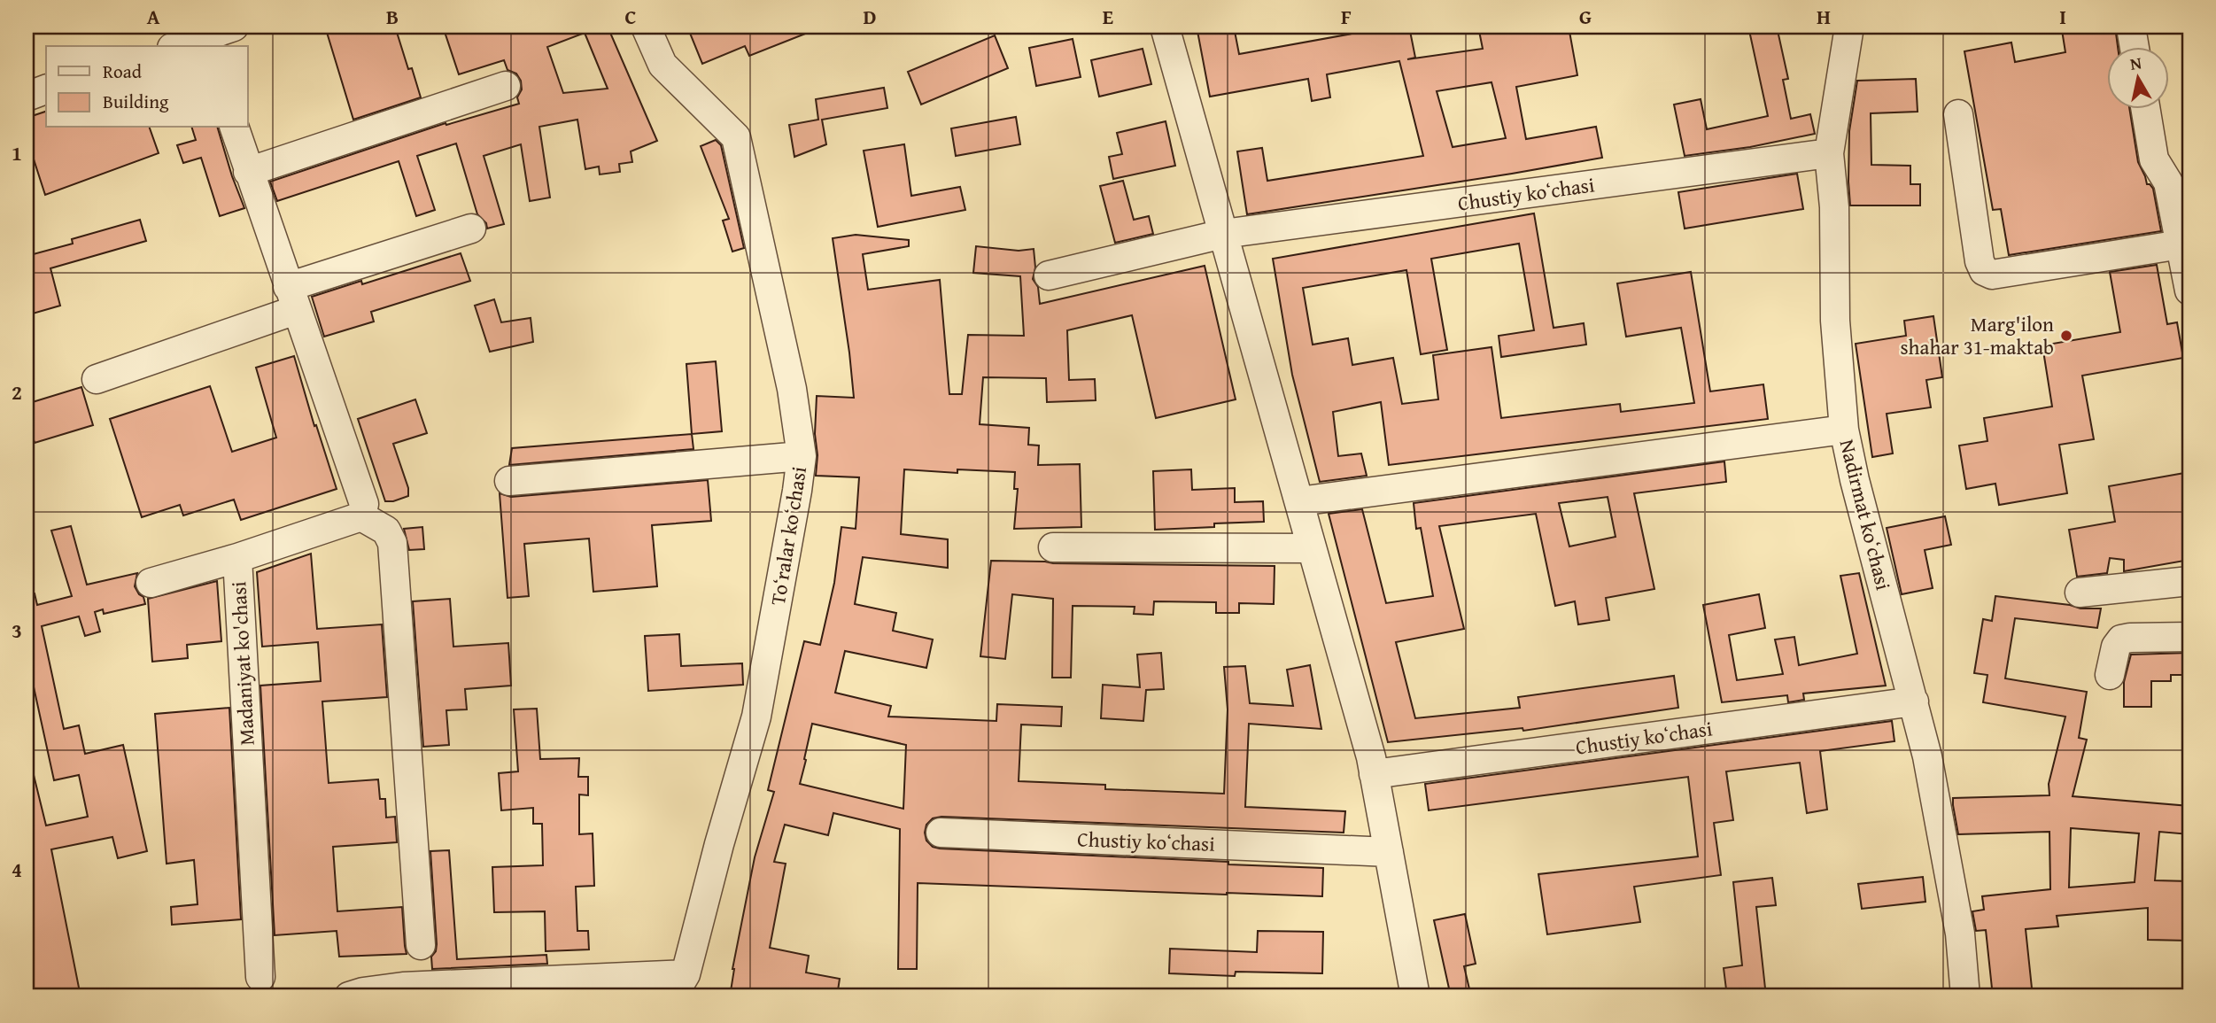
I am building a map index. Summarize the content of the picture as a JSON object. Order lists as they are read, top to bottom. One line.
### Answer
{"streets":{"street":["Chustiy koʻchasi","Nadirmat koʻchasi","Toʻralar koʻchasi","Madaniyat ko'chasi"]},"crossings":[["Chustiy koʻchasi","Nadirmat koʻchasi"]],"places":["Marg'ilon shahar 31-maktab"],"legend":["Road","Building"],"north":"top","grid":{"columns":["A","B","C","D","E","F","G","H","I"],"rows":["1","2","3","4"]}}
